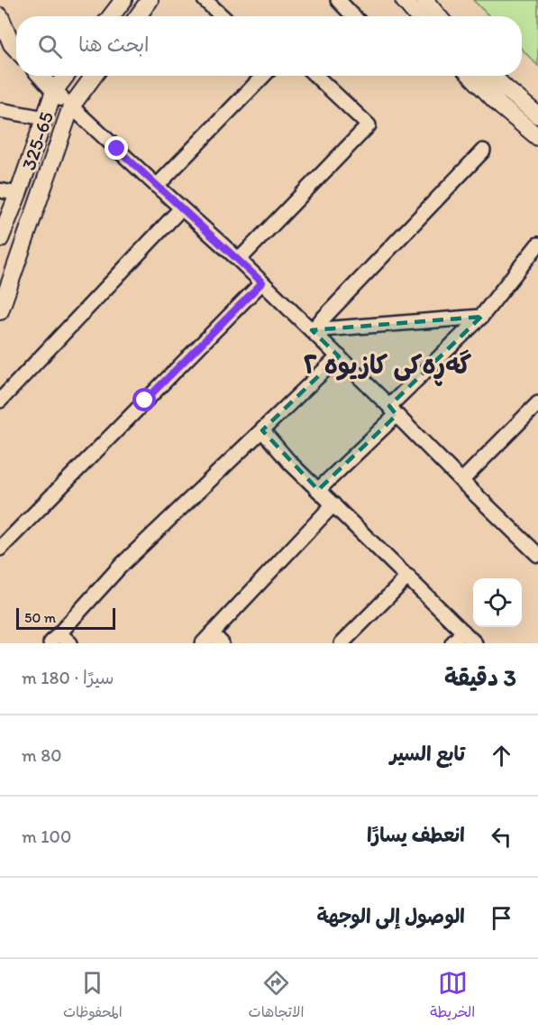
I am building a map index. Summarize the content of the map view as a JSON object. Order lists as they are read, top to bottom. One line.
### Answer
{"streets":{"street":["325-65"]},"districts":["گەڕەکی کازیوە ٢"],"scale_bar":"50 m","page":{"search":"ابحث هنا","scale":"50 m","heading":["3 دقيقة","سيرًا · 180 m"],"list":[["تابع السير","80 m"],["انعطف يسارًا","100 m"],"الوصول إلى الوجهة"],"nav":["الخريطة","الاتجاهات","المحفوظات"]}}
